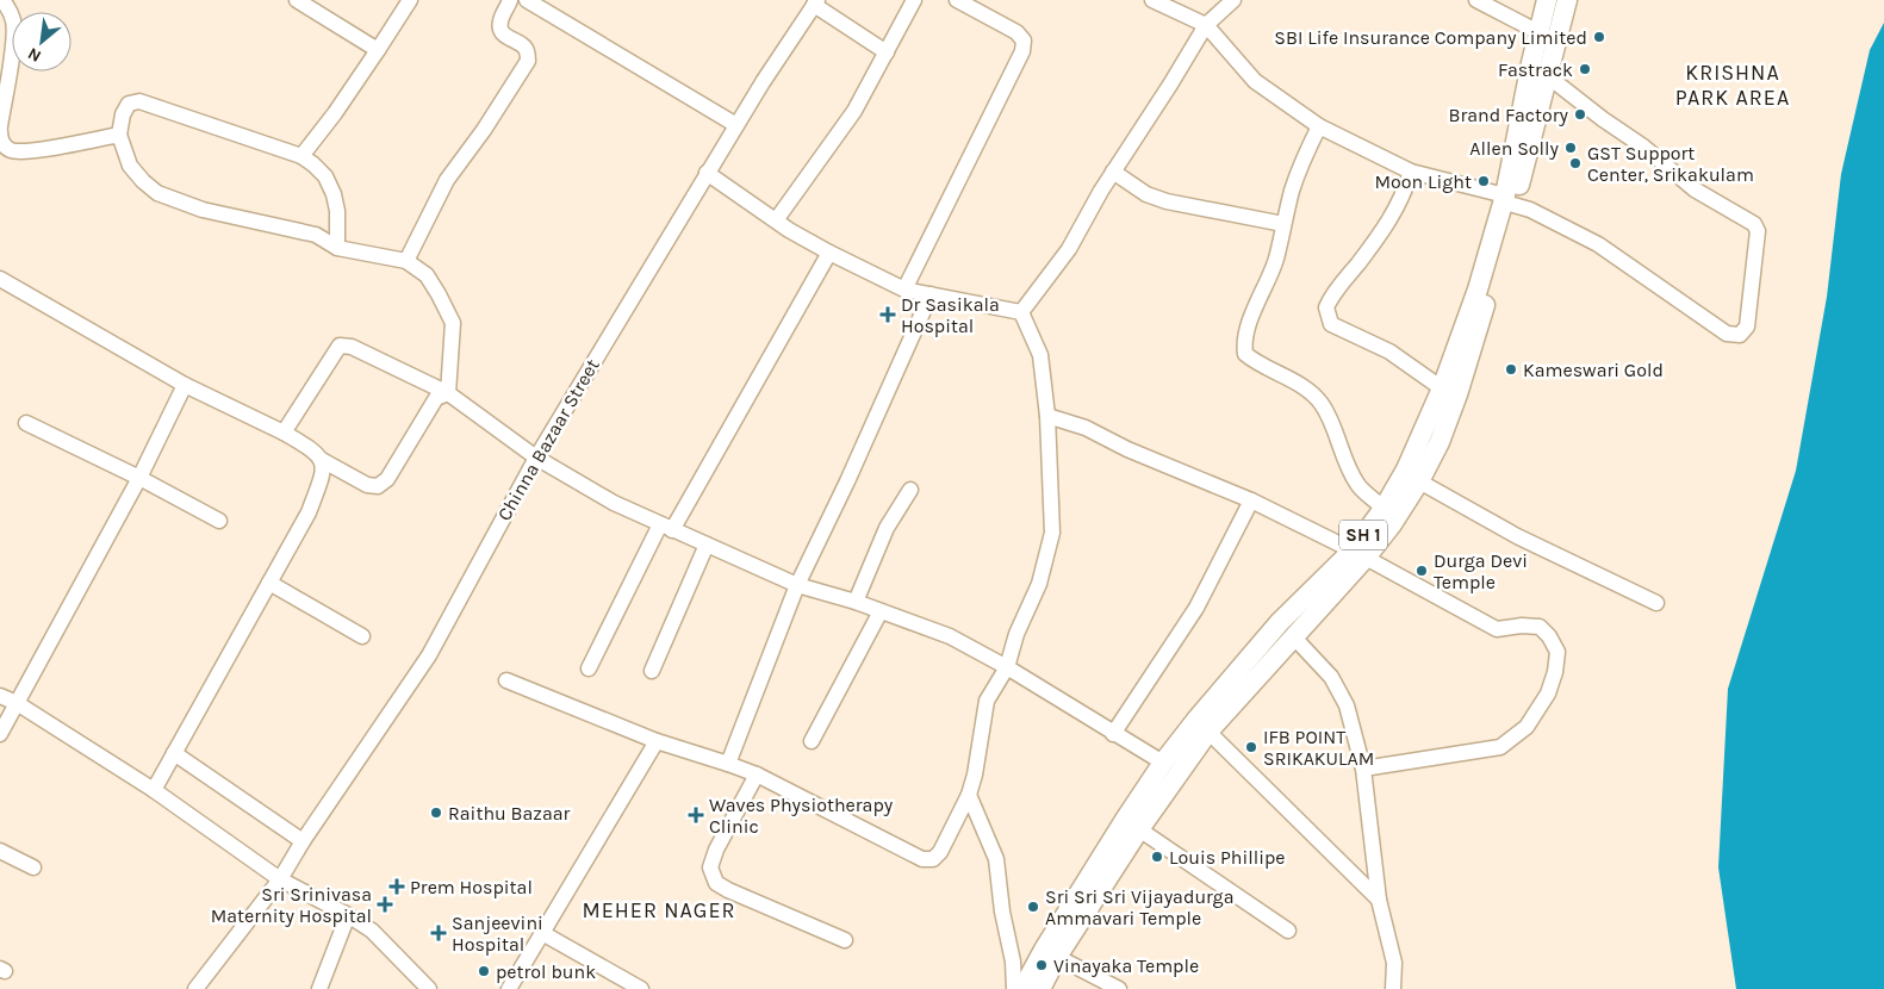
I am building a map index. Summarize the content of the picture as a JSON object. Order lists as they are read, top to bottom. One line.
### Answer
{"streets":{"main road":["SH 1"],"street":["Chinna Bazaar Street"]},"districts":["KRISHNA PARK AREA","MEHER NAGER"],"places":{"other":["SBI Life Insurance Company Limited","Fastrack","Brand Factory","Allen Solly","GST Support Center, Srikakulam","Moon Light","Kameswari Gold","Durga Devi Temple","IFB POINT SRIKAKULAM","Raithu Bazaar","Louis Phillipe","Sri Sri Sri Vijayadurga Ammavari Temple","Vinayaka Temple","petrol bunk"],"health":["Dr Sasikala Hospital","Waves Physiotherapy Clinic","Prem Hospital","Sri Srinivasa Maternity Hospital","Sanjeevini Hospital"]},"north":"bottom left"}
